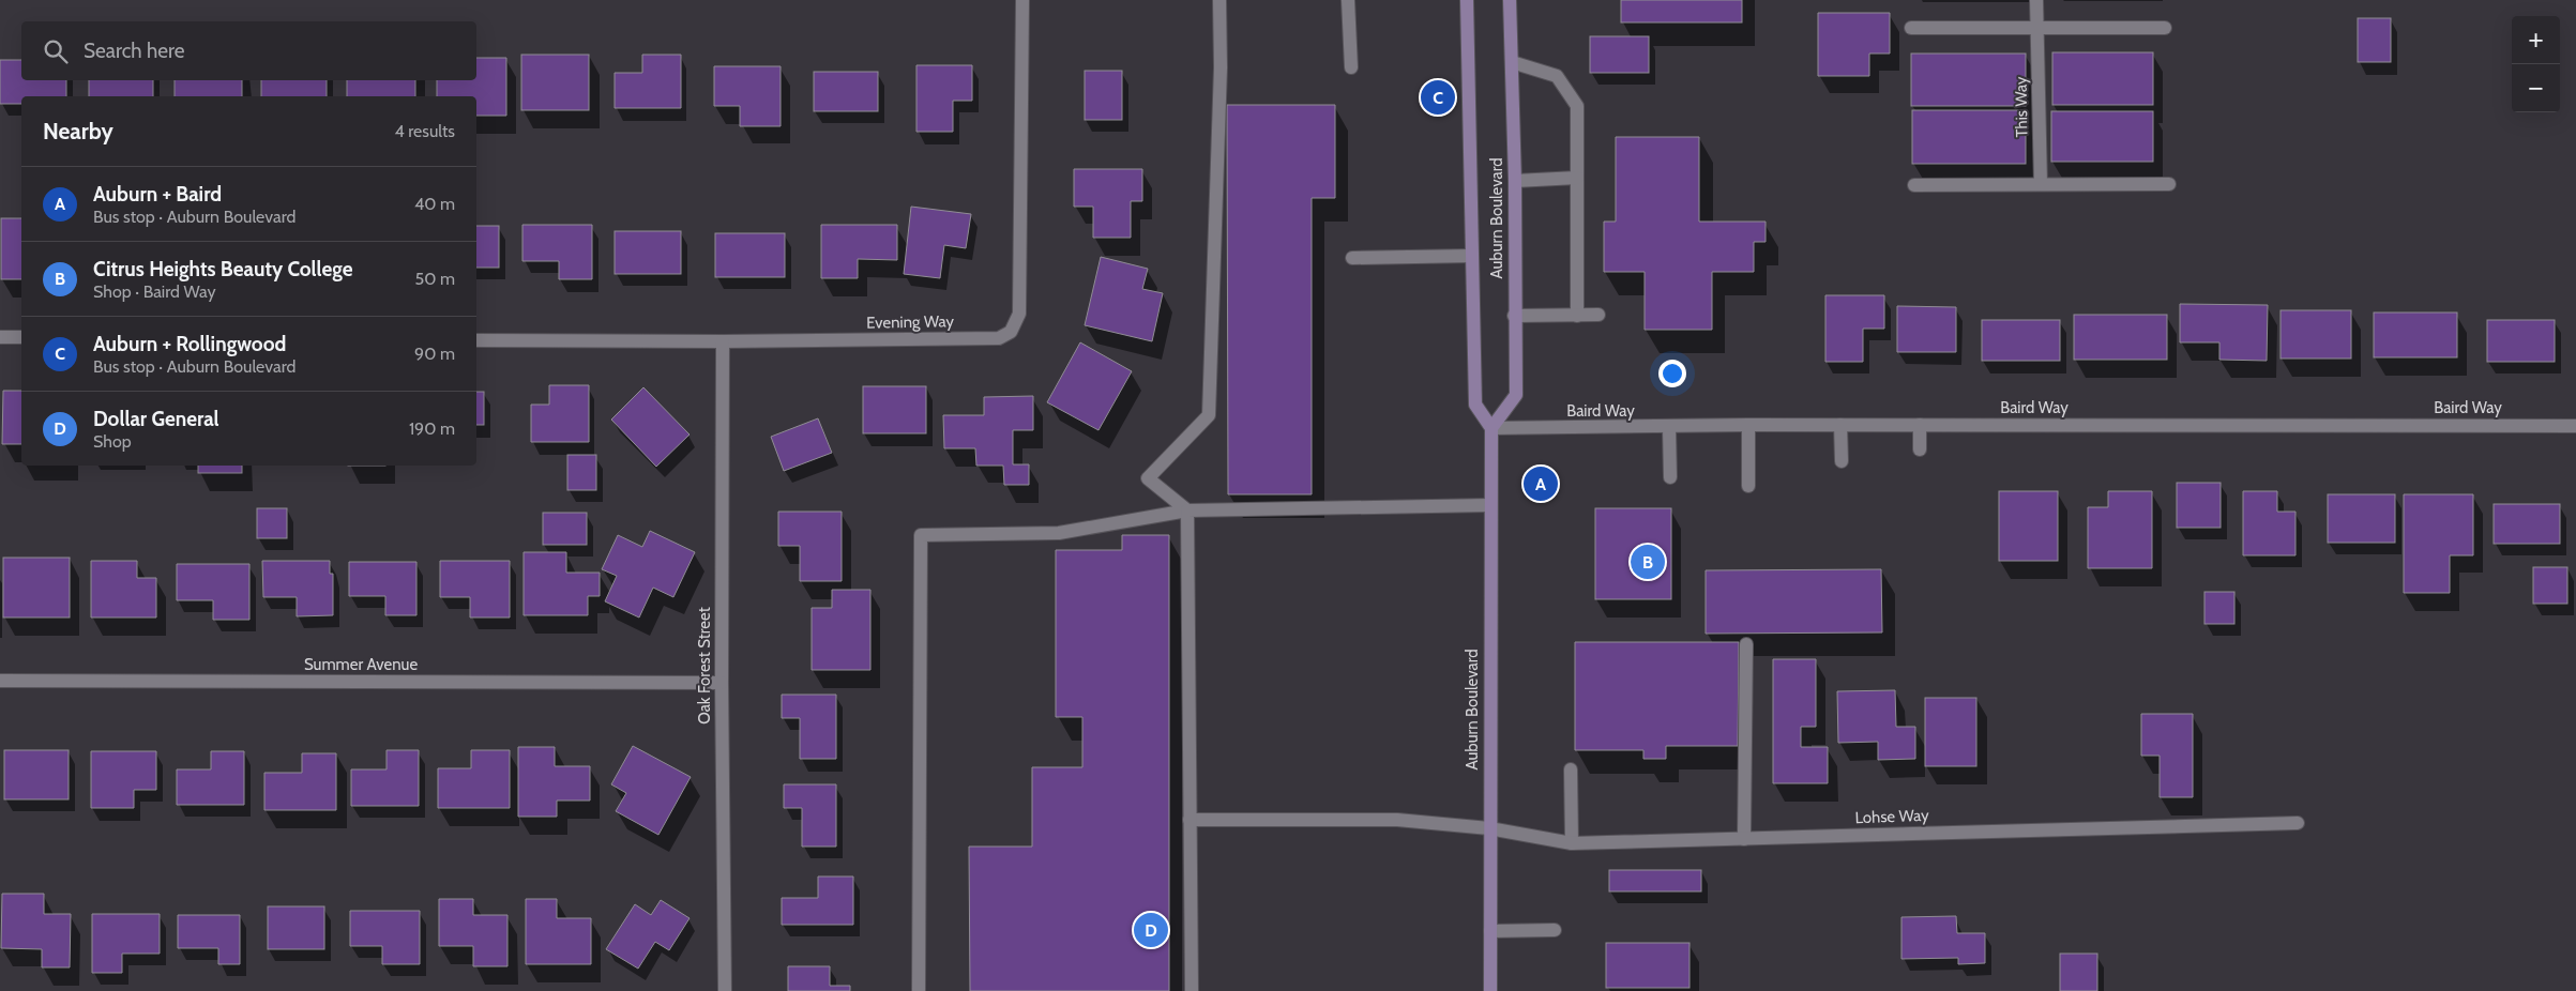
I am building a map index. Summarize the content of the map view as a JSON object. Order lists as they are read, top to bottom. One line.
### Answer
{"streets":{"main road":["Auburn Boulevard"],"street":["This Way","Evening Way","Baird Way","Summer Avenue","Oak Forest Street","Lohse Way"]},"crossings":[["Auburn Boulevard","Baird Way"],["Auburn Boulevard","Lohse Way"],["Evening Way","Oak Forest Street"],["Summer Avenue","Oak Forest Street"]],"page":{"map_buttons":["+","−"],"search":"Search here","pins":["C","A","B","D"],"heading":["Nearby","4 results"],"list":[{"mark":"A","name":"Auburn + Baird","note":"Bus stop · Auburn Boulevard","value":"40 m"},{"mark":"B","name":"Citrus Heights Beauty College","note":"Shop · Baird Way","value":"50 m"},{"mark":"C","name":"Auburn + Rollingwood","note":"Bus stop · Auburn Boulevard","value":"90 m"},{"mark":"D","name":"Dollar General","note":"Shop","value":"190 m"}]}}
